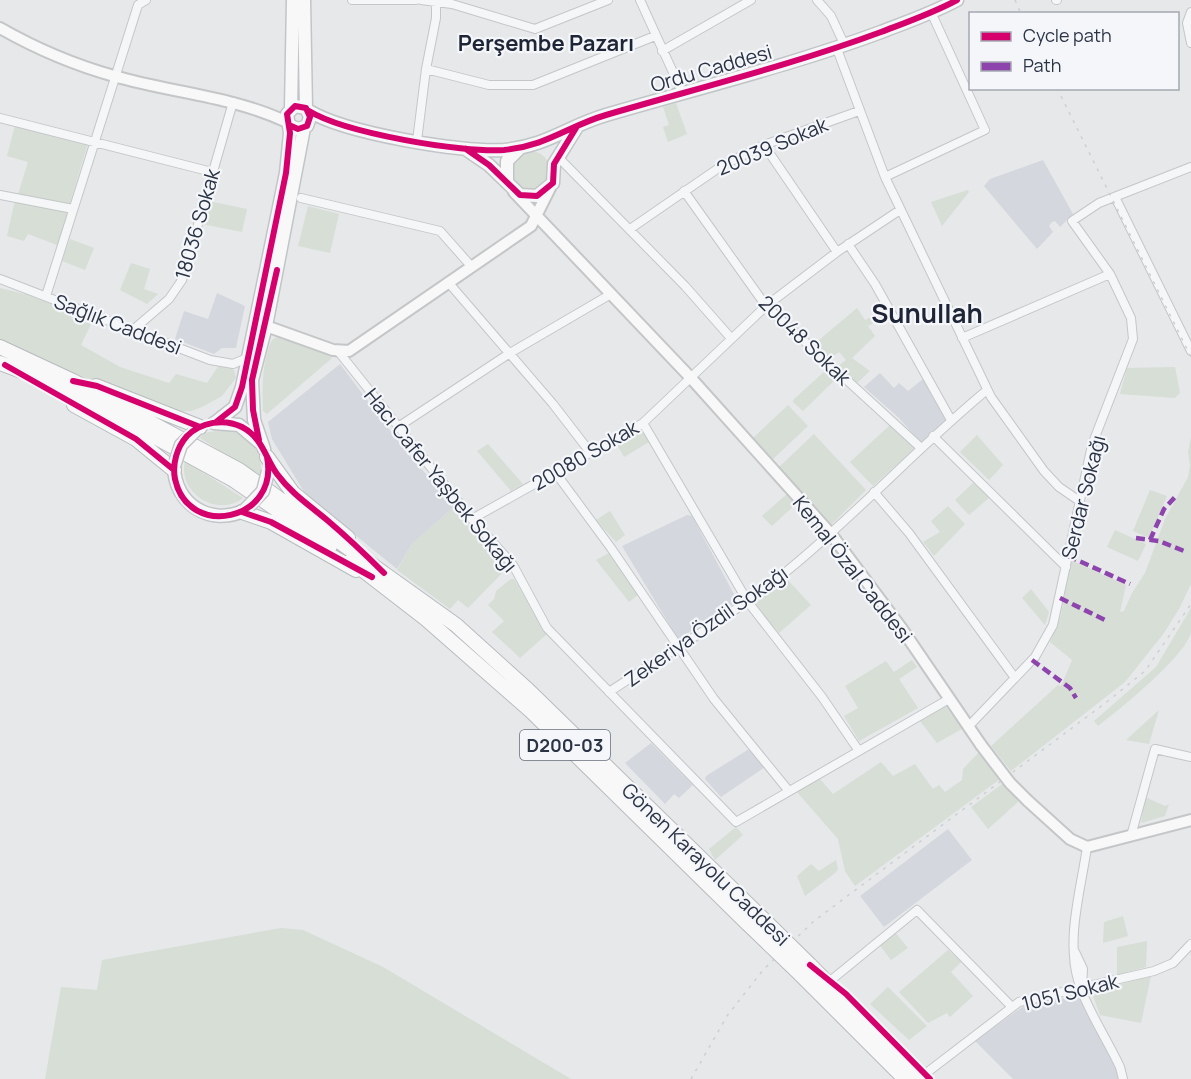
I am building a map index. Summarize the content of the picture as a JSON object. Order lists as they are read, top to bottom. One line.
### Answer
{"streets":{"highway":["D200-03","Gönen Karayolu Caddesi"],"main road":["Ordu Caddesi","Kemal Özal Caddesi"],"street":["20039 Sokak","18036 Sokak","Sağlık Caddesi","20048 Sokak","20080 Sokak","Hacı Cafer Yaşbek Sokağı","Serdar Sokağı","Zekeriya Özdil Sokağı","1051 Sokak"]},"crossings":[["Ordu Caddesi","Kemal Özal Caddesi"],["20039 Sokak","20048 Sokak"],["18036 Sokak","Sağlık Caddesi"],["20048 Sokak","20080 Sokak"],["20048 Sokak","Zekeriya Özdil Sokağı"],["20080 Sokak","Hacı Cafer Yaşbek Sokağı"],["20080 Sokak","Kemal Özal Caddesi"],["Hacı Cafer Yaşbek Sokağı","Zekeriya Özdil Sokağı"],["Serdar Sokağı","Kemal Özal Caddesi"],["Kemal Özal Caddesi","Zekeriya Özdil Sokağı"],["D200-03","Gönen Karayolu Caddesi"],["Gönen Karayolu Caddesi","1051 Sokak"]],"districts":["Perşembe Pazarı","Sunullah"],"legend":["Cycle path","Path"]}
